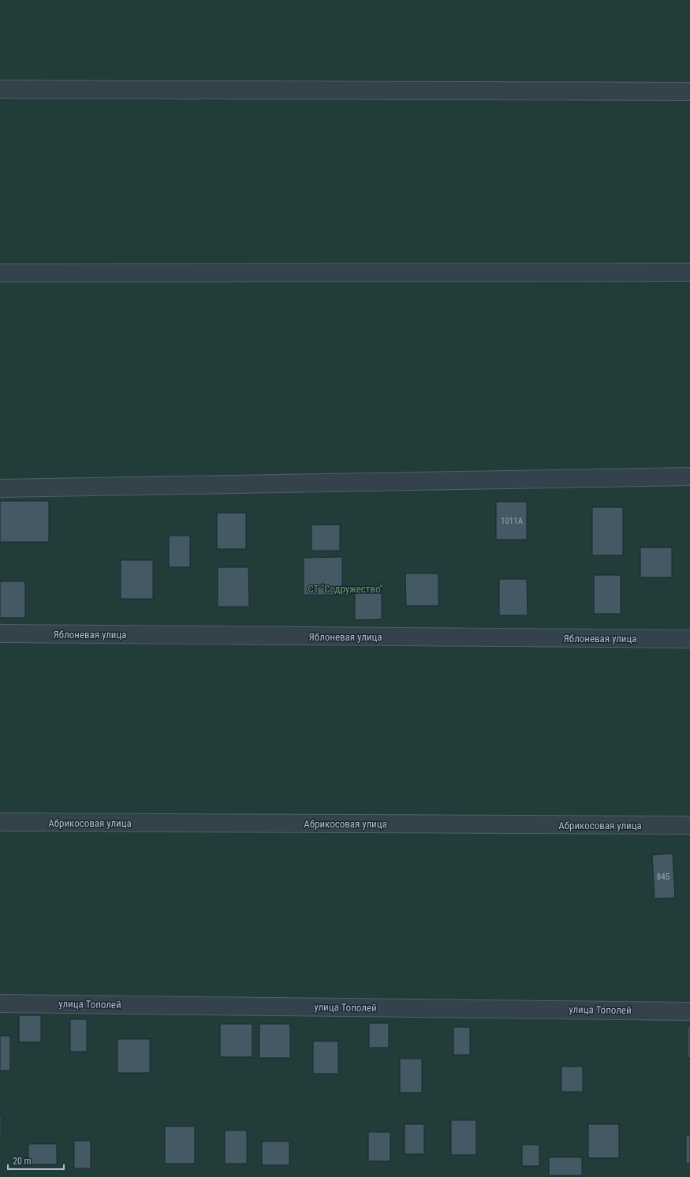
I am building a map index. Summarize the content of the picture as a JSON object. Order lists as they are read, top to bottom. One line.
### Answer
{"streets":{"lane":["Яблоневая улица","Абрикосовая улица","улица Тополей"]},"parks":["СТ \"Содружество\""],"house_numbers":["1011А","845"],"scale_bar":"20 m"}
